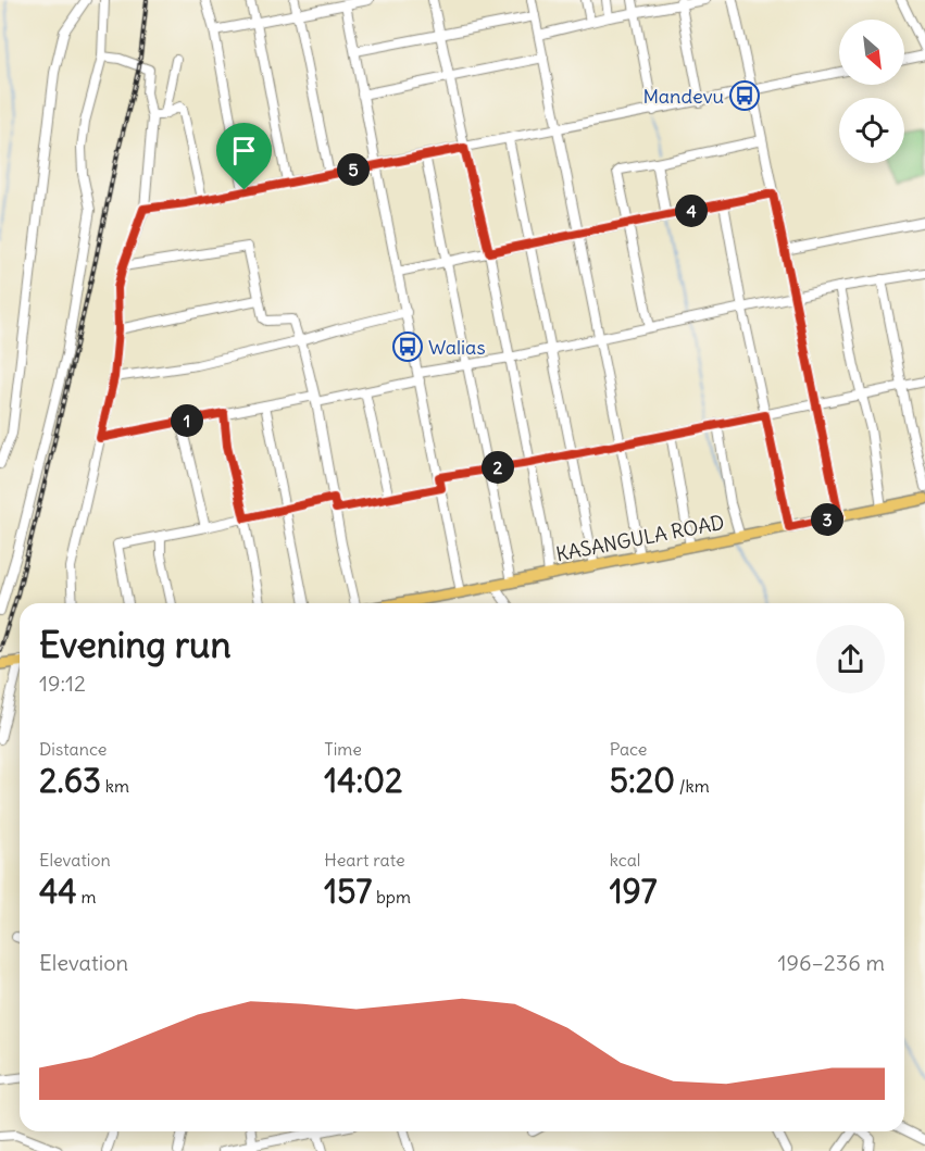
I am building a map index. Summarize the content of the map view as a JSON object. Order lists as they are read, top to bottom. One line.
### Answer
{"streets":{"main road":["KASANGULA ROAD"]},"places":{"bus stop":["Mandevu","Walias"]},"north":"bottom right","page":{"pins":["5","4","1","2","3"],"heading":["Evening run","19:12"],"stats":[["Distance","2.63 km"],["Time","14:02"],["Pace","5:20 /km"],["Elevation","44 m"],["Heart rate","157 bpm"],["kcal","197"]],"chart":["Elevation","196–236 m"]}}
